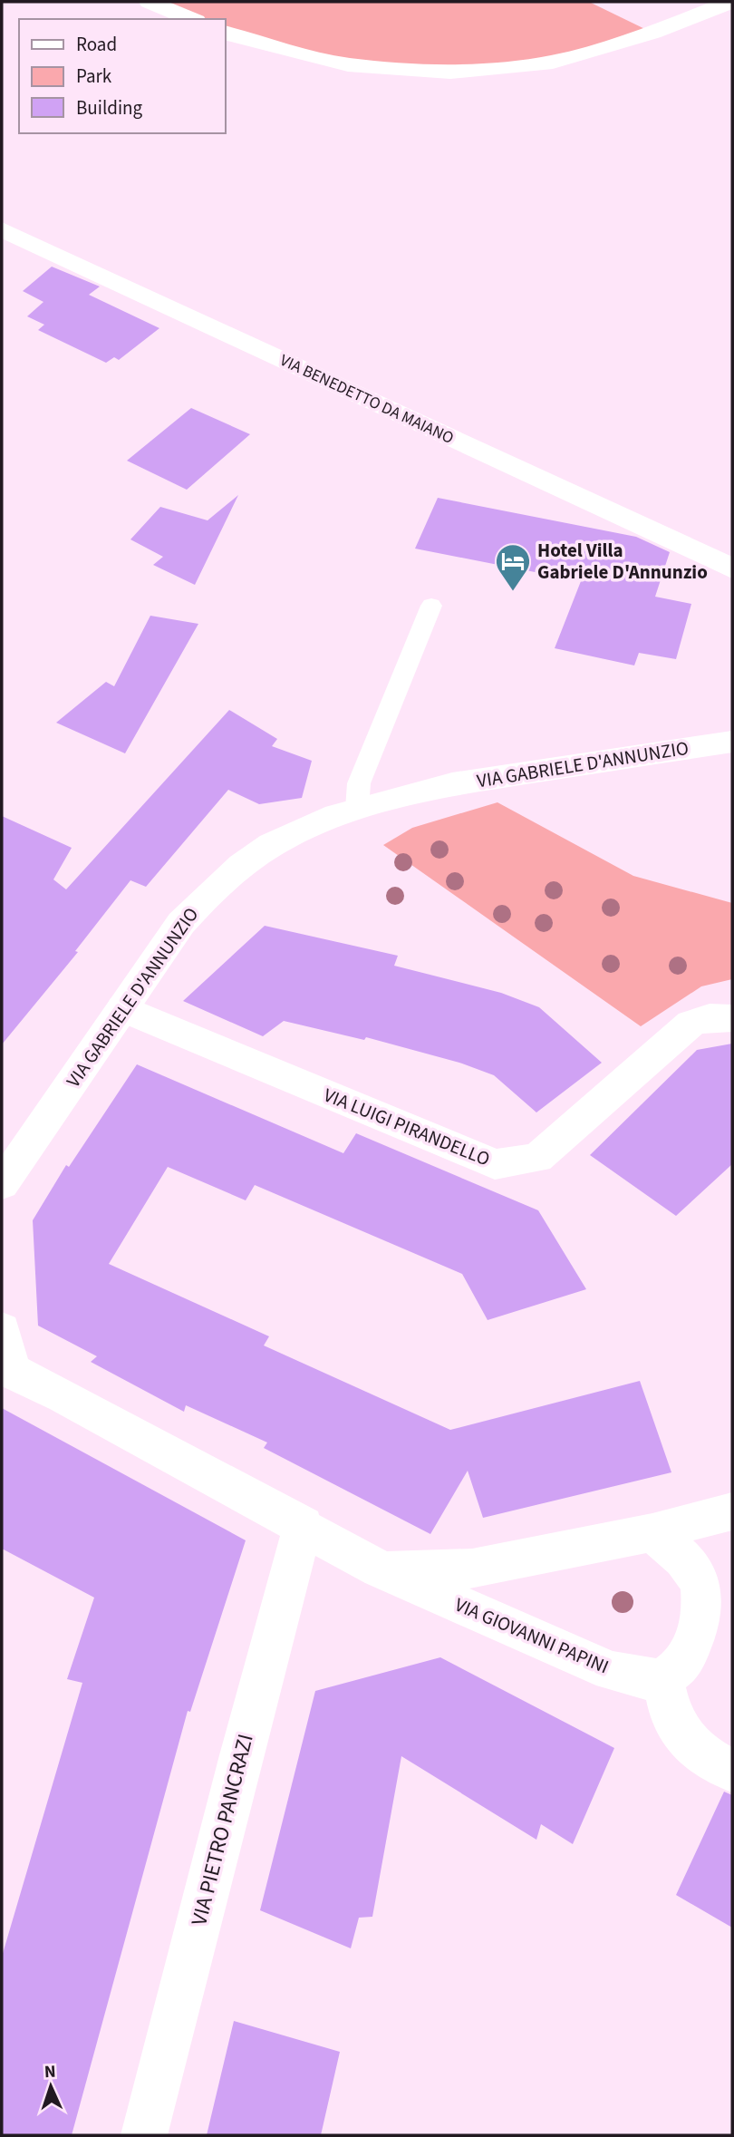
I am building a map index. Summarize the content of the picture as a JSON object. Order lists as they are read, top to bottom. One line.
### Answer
{"streets":{"street":["VIA BENEDETTO DA MAIANO","VIA GABRIELE D'ANNUNZIO","VIA LUIGI PIRANDELLO","VIA GIOVANNI PAPINI","VIA PIETRO PANCRAZI"]},"crossings":[["VIA GABRIELE D'ANNUNZIO","VIA LUIGI PIRANDELLO"],["VIA GIOVANNI PAPINI","VIA PIETRO PANCRAZI"]],"places":{"hotel":["Hotel Villa Gabriele D'Annunzio"]},"legend":["Road","Park","Building"],"north":"top"}
